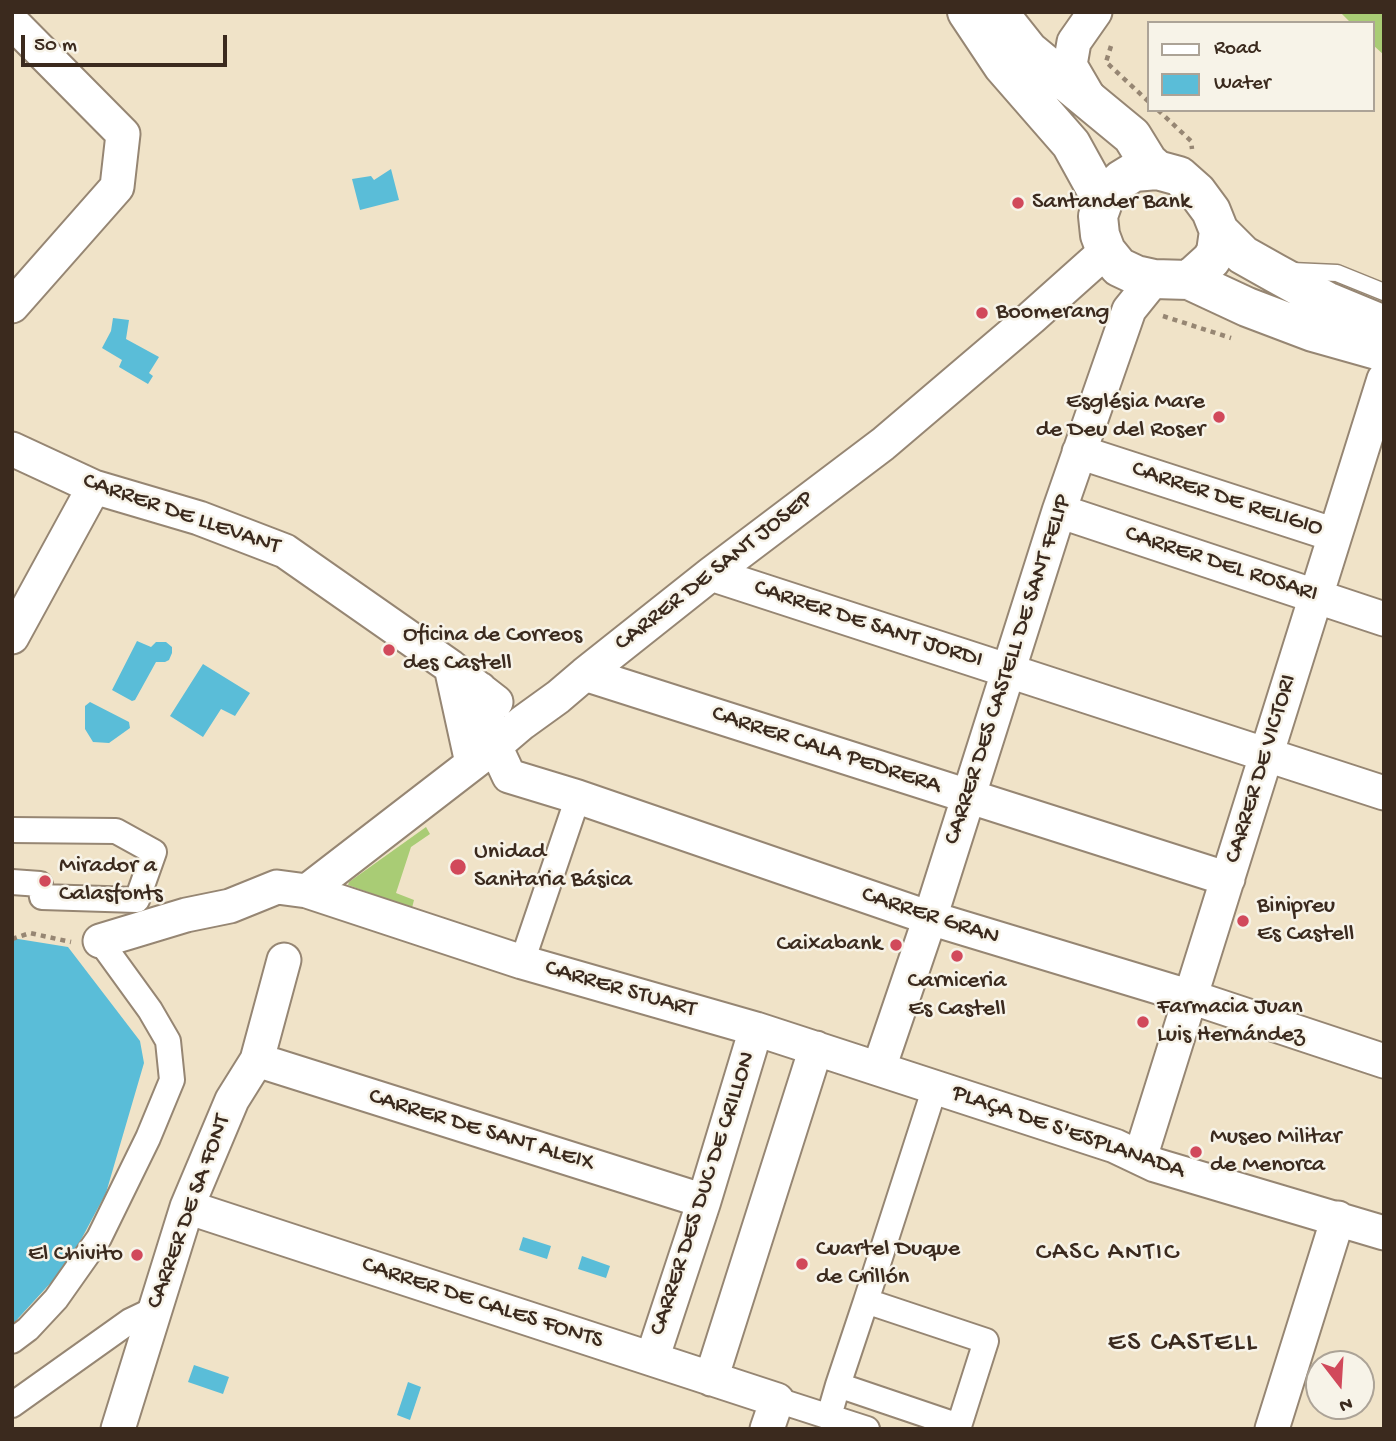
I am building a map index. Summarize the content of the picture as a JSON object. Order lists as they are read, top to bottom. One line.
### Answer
{"streets":{"street":["CARRER DE RELIGIO","CARRER DE LLEVANT","CARRER DEL ROSARI","CARRER DE SANT JOSEP","CARRER DE SANT JORDI","CARRER DES CASTELL DE SANT FELIP","CARRER CALA PEDRERA","CARRER DE VICTORI","CARRER GRAN","CARRER STUART","CARRER DE SANT ALEIX","PLAÇA DE S'ESPLANADA","CARRER DES DUC DE CRILLON","CARRER DE SA FONT","CARRER DE CALES FONTS"]},"crossings":[["CARRER DE RELIGIO","CARRER DES CASTELL DE SANT FELIP"],["CARRER DE RELIGIO","CARRER DE VICTORI"],["CARRER DE LLEVANT","CARRER DE SANT JOSEP"],["CARRER DE LLEVANT","CARRER GRAN"],["CARRER DEL ROSARI","CARRER DES CASTELL DE SANT FELIP"],["CARRER DEL ROSARI","CARRER DE VICTORI"],["CARRER DE SANT JOSEP","CARRER DE SANT JORDI"],["CARRER DE SANT JOSEP","CARRER DES CASTELL DE SANT FELIP"],["CARRER DE SANT JOSEP","CARRER CALA PEDRERA"],["CARRER DE SANT JOSEP","CARRER GRAN"],["CARRER DE SANT JOSEP","CARRER STUART"],["CARRER DE SANT JORDI","CARRER DES CASTELL DE SANT FELIP"],["CARRER DE SANT JORDI","CARRER DE VICTORI"],["CARRER DES CASTELL DE SANT FELIP","CARRER CALA PEDRERA"],["CARRER DES CASTELL DE SANT FELIP","CARRER GRAN"],["CARRER DES CASTELL DE SANT FELIP","CARRER STUART"],["CARRER CALA PEDRERA","CARRER DE VICTORI"],["CARRER DE VICTORI","CARRER GRAN"],["CARRER DE VICTORI","PLAÇA DE S'ESPLANADA"],["CARRER STUART","PLAÇA DE S'ESPLANADA"],["CARRER STUART","CARRER DES DUC DE CRILLON"],["CARRER DE SANT ALEIX","CARRER DES DUC DE CRILLON"],["CARRER DE SANT ALEIX","CARRER DE SA FONT"],["CARRER DES DUC DE CRILLON","CARRER DE CALES FONTS"],["CARRER DE SA FONT","CARRER DE CALES FONTS"]],"districts":["CASC ANTIC","ES CASTELL"],"places":["Santander Bank","Boomerang","Església Mare de Deu del Roser","Oficina de Correos des Castell","Unidad Sanitaria Básica","Mirador a Calasfonts","Binipreu Es Castell","Caixabank","Carniceria Es Castell","Farmacia Juan Luis Hernández","Museo Militar de Menorca","El Chivito","Cuartel Duque de Crillón"],"legend":["Road","Water"],"scale_bar":"50 m","north":"bottom"}
